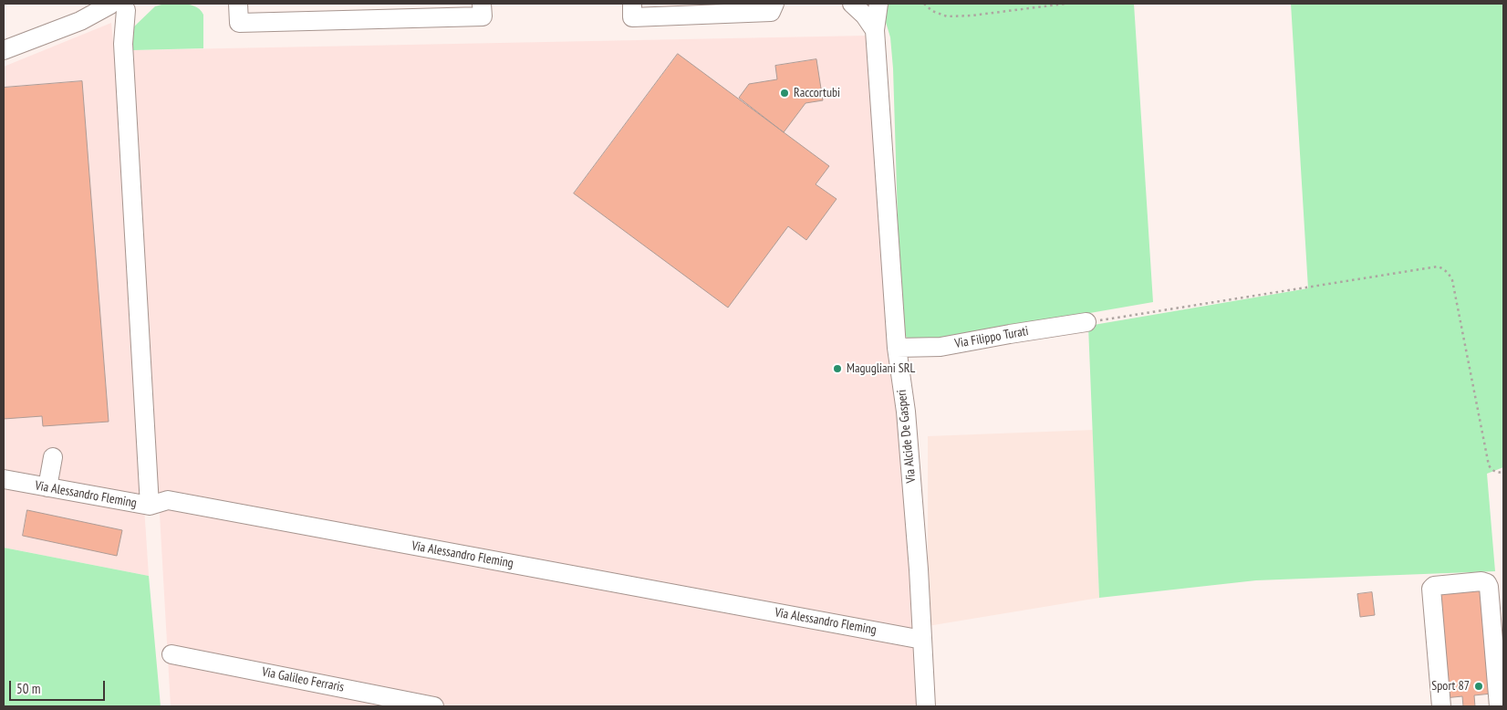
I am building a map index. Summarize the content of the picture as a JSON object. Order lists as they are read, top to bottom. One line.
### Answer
{"streets":{"street":["Via Filippo Turati","Via Alcide De Gasperi","Via Alessandro Fleming","Via Galileo Ferraris"]},"crossings":[["Via Filippo Turati","Via Alcide De Gasperi"],["Via Alcide De Gasperi","Via Alessandro Fleming"]],"places":["Raccortubi","Magugliani SRL","Sport 87"],"scale_bar":"50 m"}
